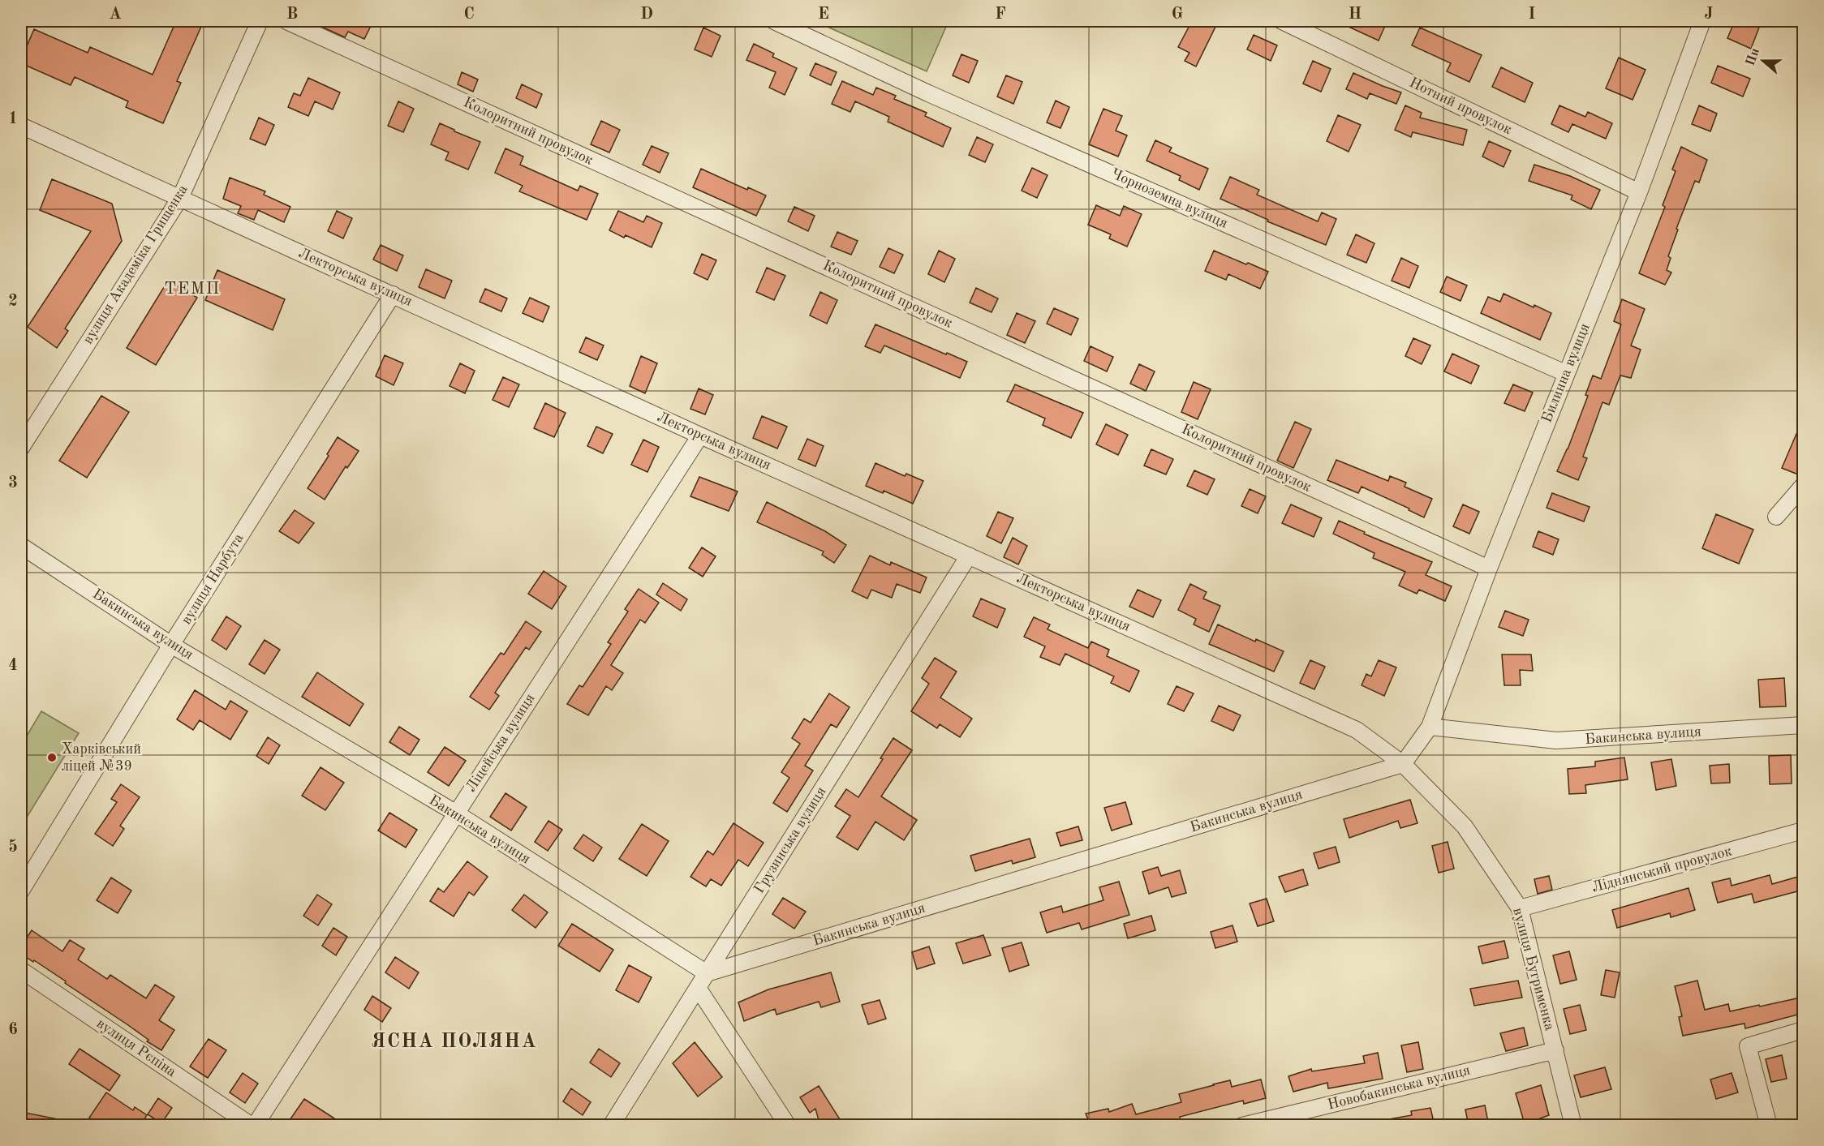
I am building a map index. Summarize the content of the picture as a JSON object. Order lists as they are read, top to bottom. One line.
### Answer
{"streets":{"street":["Нотний провулок","Колоритний провулок","Чорноземна вулиця","вулиця Академіка Грищенка","Лекторська вулиця","Билинна вулиця","вулиця Нарбута","Бакинська вулиця","Ліцейська вулиця","Грузинська вулиця","Ліднянський провулок","вулиця Бугрименка","вулиця Рєпіна","Новобакинська вулиця"]},"crossings":[["Нотний провулок","Билинна вулиця"],["Колоритний провулок","Билинна вулиця"],["Чорноземна вулиця","Билинна вулиця"],["вулиця Академіка Грищенка","Лекторська вулиця"],["Лекторська вулиця","вулиця Нарбута"],["Лекторська вулиця","Бакинська вулиця"],["Лекторська вулиця","Ліцейська вулиця"],["Лекторська вулиця","Грузинська вулиця"],["Лекторська вулиця","вулиця Бугрименка"],["Билинна вулиця","Бакинська вулиця"],["вулиця Нарбута","Бакинська вулиця"],["Бакинська вулиця","Ліцейська вулиця"],["Бакинська вулиця","Грузинська вулиця"],["Бакинська вулиця","вулиця Бугрименка"],["Ліцейська вулиця","вулиця Рєпіна"],["Ліднянський провулок","вулиця Бугрименка"],["вулиця Бугрименка","Новобакинська вулиця"]],"districts":["ТЕМП","ЯСНА ПОЛЯНА"],"places":["Харківський ліцей №39"],"north":"left","grid":{"columns":["A","B","C","D","E","F","G","H","I","J"],"rows":["1","2","3","4","5","6"]}}
